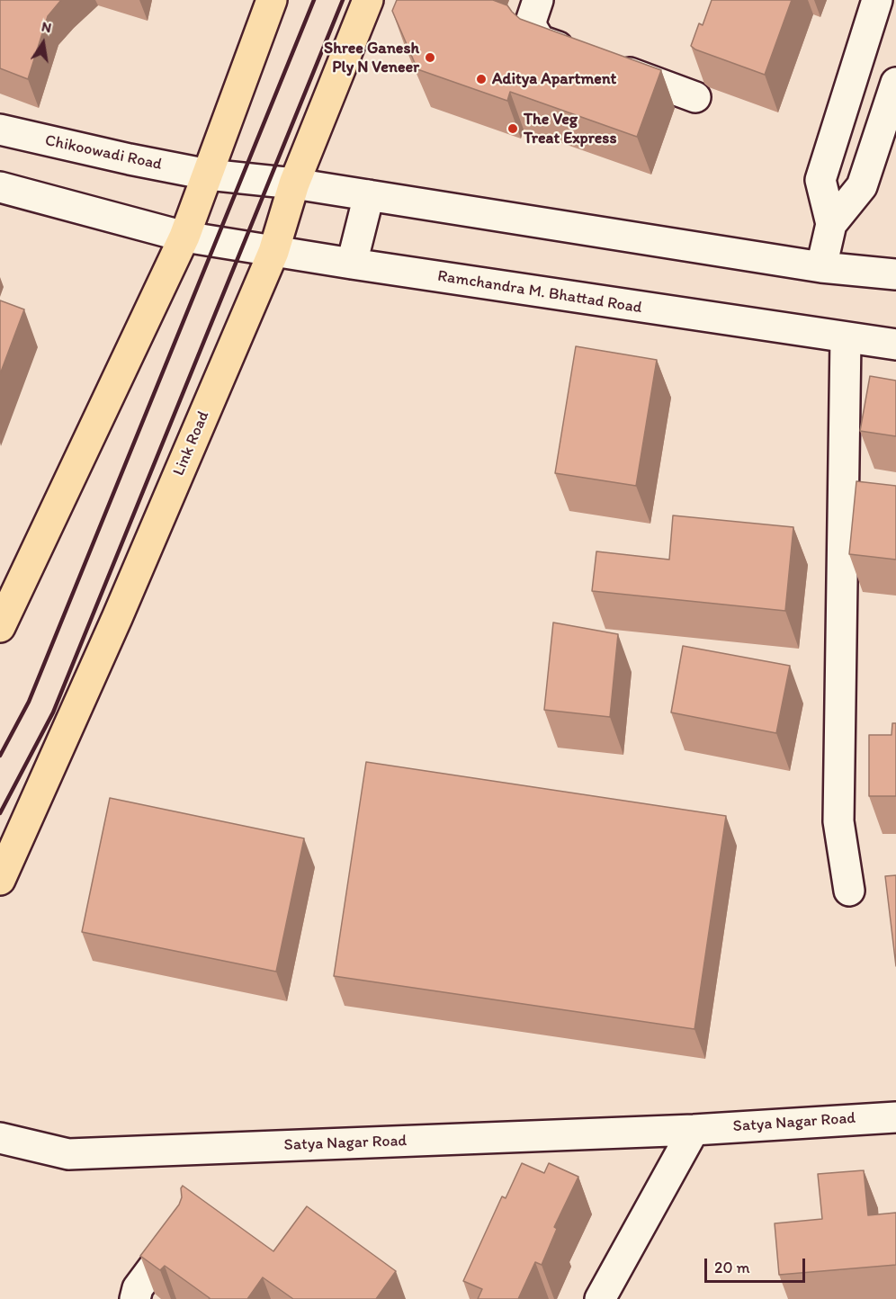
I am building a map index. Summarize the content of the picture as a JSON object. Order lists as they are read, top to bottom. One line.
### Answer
{"streets":{"main road":["Link Road"],"street":["Chikoowadi Road","Ramchandra M. Bhattad Road","Satya Nagar Road"]},"crossings":[["Ramchandra M. Bhattad Road","Link Road"]],"places":["Shree Ganesh Ply N Veneer","Aditya Apartment","The Veg Treat Express"],"scale_bar":"20 m","north":"top"}
